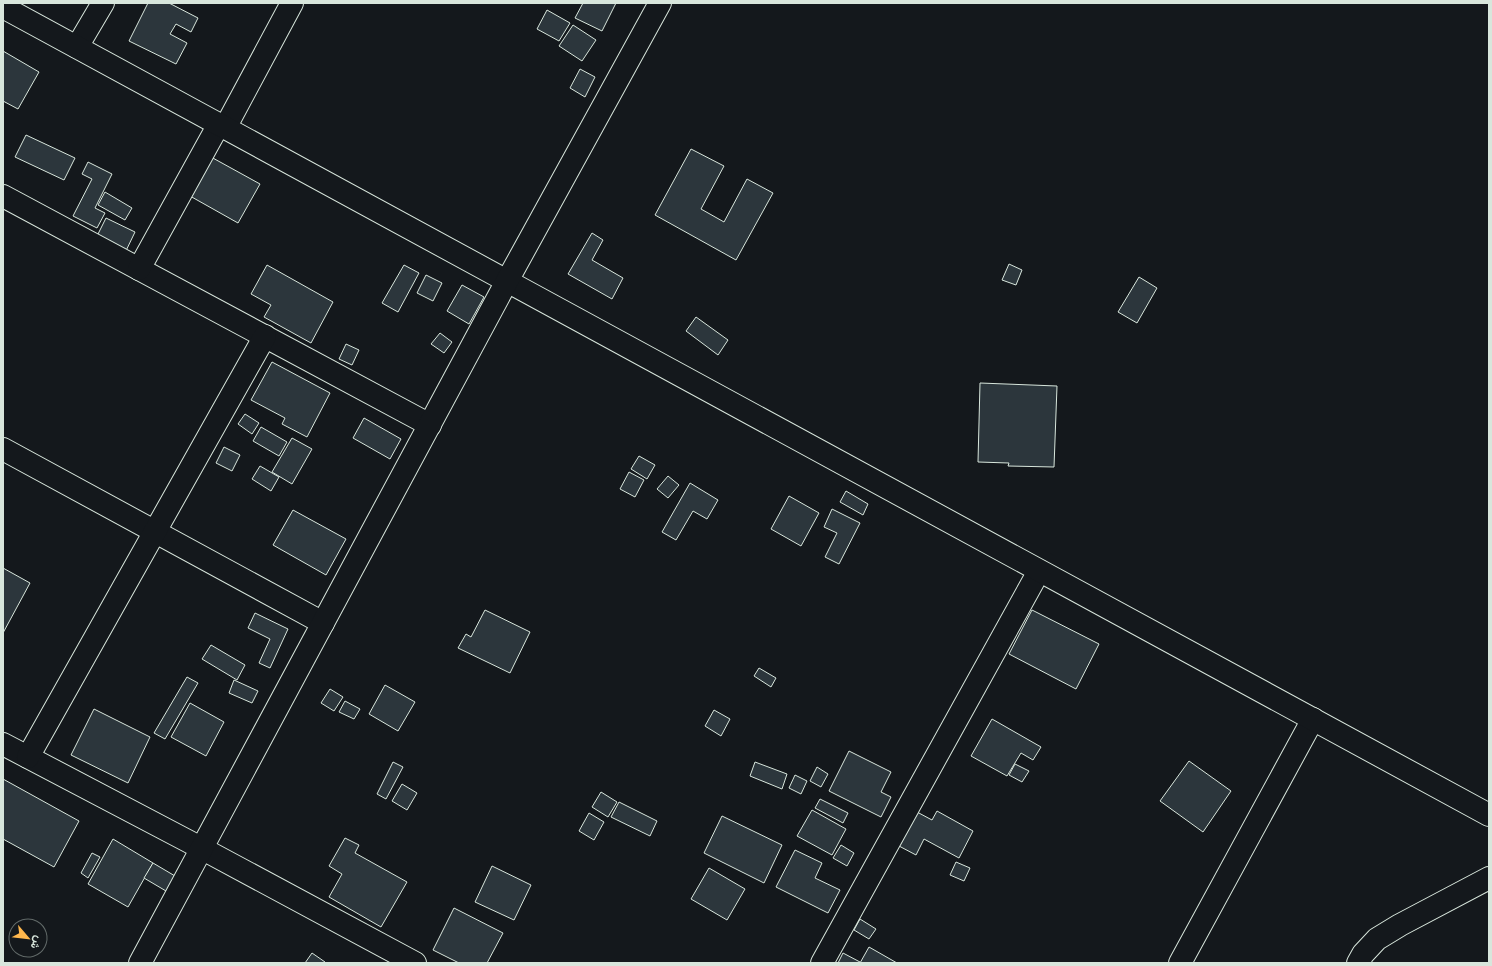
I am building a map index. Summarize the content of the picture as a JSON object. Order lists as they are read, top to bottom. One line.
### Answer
{"north":"bottom right"}
